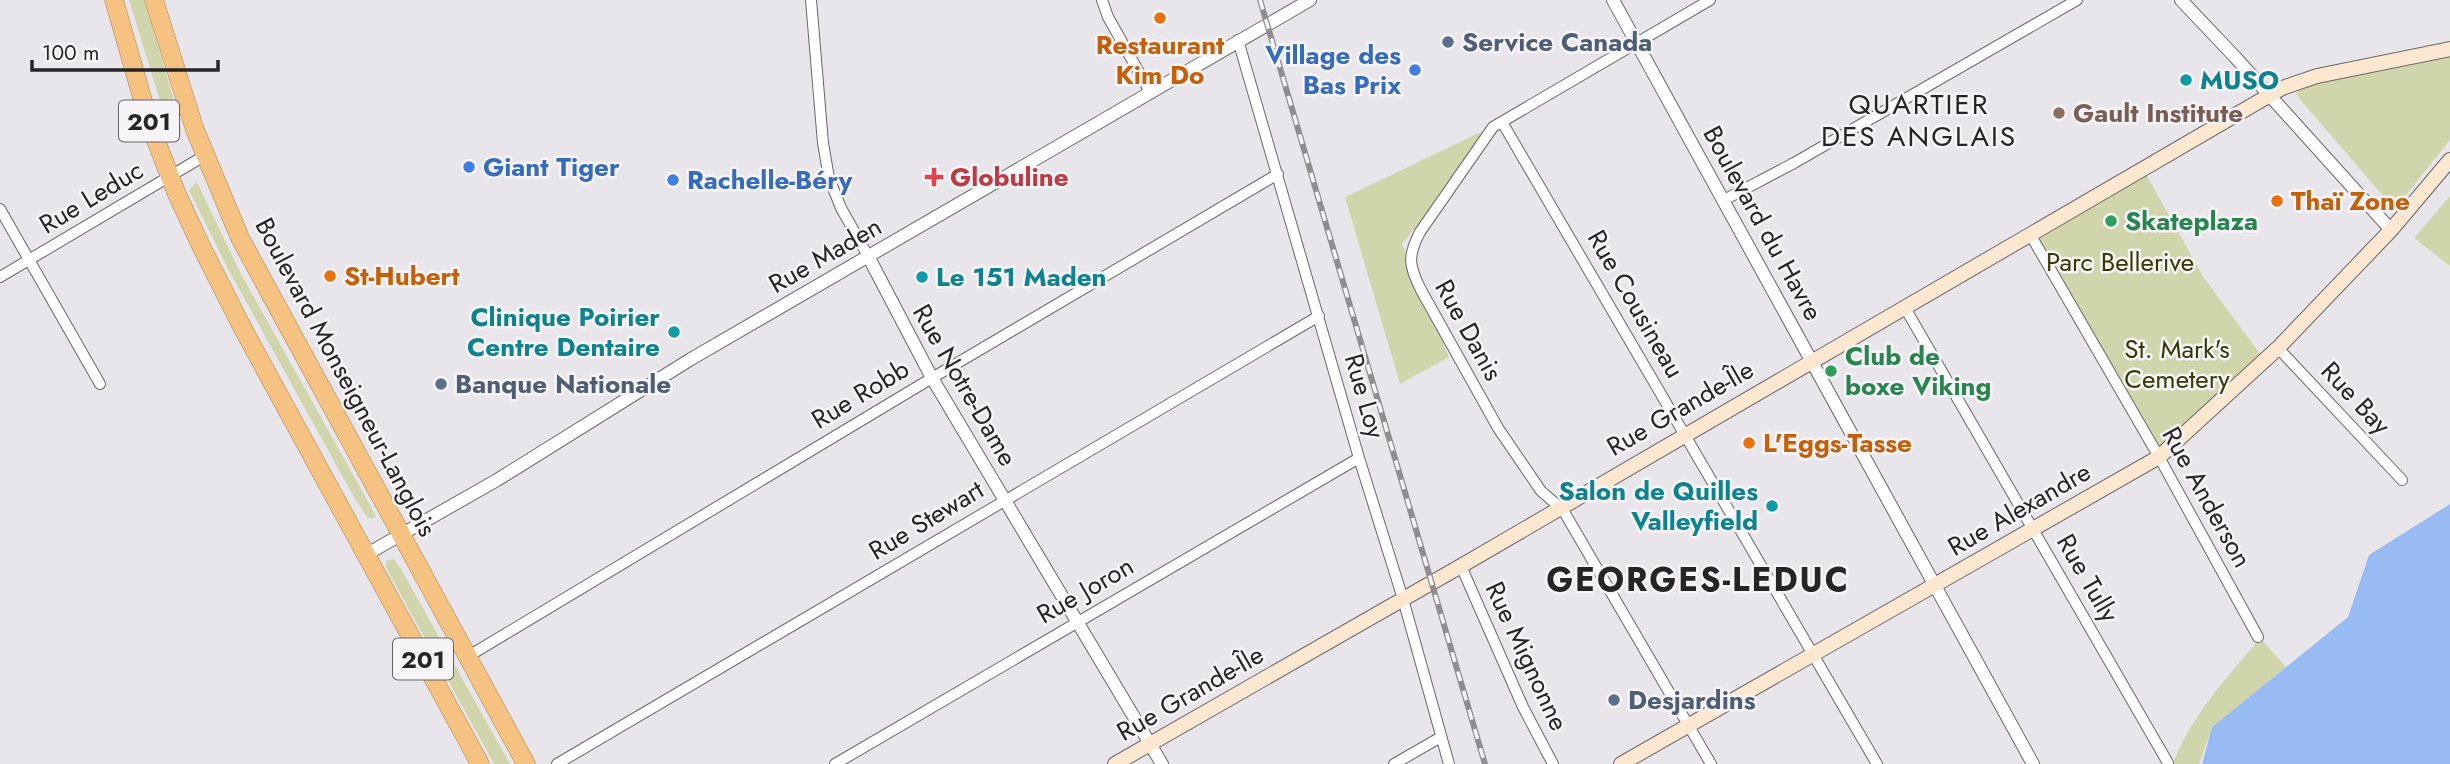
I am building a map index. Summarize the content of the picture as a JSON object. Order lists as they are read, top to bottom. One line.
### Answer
{"streets":{"highway":["201","Boulevard Monseigneur-Langlois"],"main road":["Rue Grande-Île","Rue Alexandre"],"street":["Rue Leduc","Boulevard du Havre","Rue Maden","Rue Cousineau","Rue Danis","Rue Notre-Dame","Rue Robb","Rue Loy","Rue Bay","Rue Anderson","Rue Stewart","Rue Tully","Rue Joron","Rue Mignonne"]},"crossings":[["201","Rue Leduc"],["201","Rue Maden"],["Rue Leduc","Boulevard Monseigneur-Langlois"],["Boulevard du Havre","Rue Danis"],["Boulevard du Havre","Rue Grande-Île"],["Boulevard du Havre","Rue Alexandre"],["Rue Maden","Boulevard Monseigneur-Langlois"],["Rue Maden","Rue Notre-Dame"],["Rue Maden","Rue Loy"],["Rue Cousineau","Rue Danis"],["Rue Cousineau","Rue Grande-Île"],["Rue Cousineau","Rue Alexandre"],["Rue Danis","Rue Grande-Île"],["Rue Danis","Rue Alexandre"],["Boulevard Monseigneur-Langlois","Rue Robb"],["Rue Notre-Dame","Rue Robb"],["Rue Notre-Dame","Rue Grande-Île"],["Rue Notre-Dame","Rue Stewart"],["Rue Notre-Dame","Rue Joron"],["Rue Robb","Rue Loy"],["Rue Loy","Rue Grande-Île"],["Rue Loy","Rue Stewart"],["Rue Loy","Rue Joron"],["Rue Bay","Rue Alexandre"],["Rue Grande-Île","Rue Anderson"],["Rue Grande-Île","Rue Tully"],["Rue Grande-Île","Rue Mignonne"],["Rue Anderson","Rue Alexandre"],["Rue Alexandre","Rue Tully"]],"districts":["QUARTIER DES ANGLAIS","GEORGES-LEDUC"],"parks":["Parc Bellerive","St. Mark's Cemetery"],"places":{"other":["Restaurant Kim Do","Service Canada","Village des Bas Prix","MUSO","Gault Institute","Giant Tiger","Rachelle-Béry","Thaï Zone","Skateplaza","St-Hubert","Le 151 Maden","Clinique Poirier Centre Dentaire","Club de boxe Viking","Banque Nationale","L'Eggs-Tasse","Salon de Quilles Valleyfield","Desjardins"],"health":["Globuline"]},"scale_bar":"100 m"}
